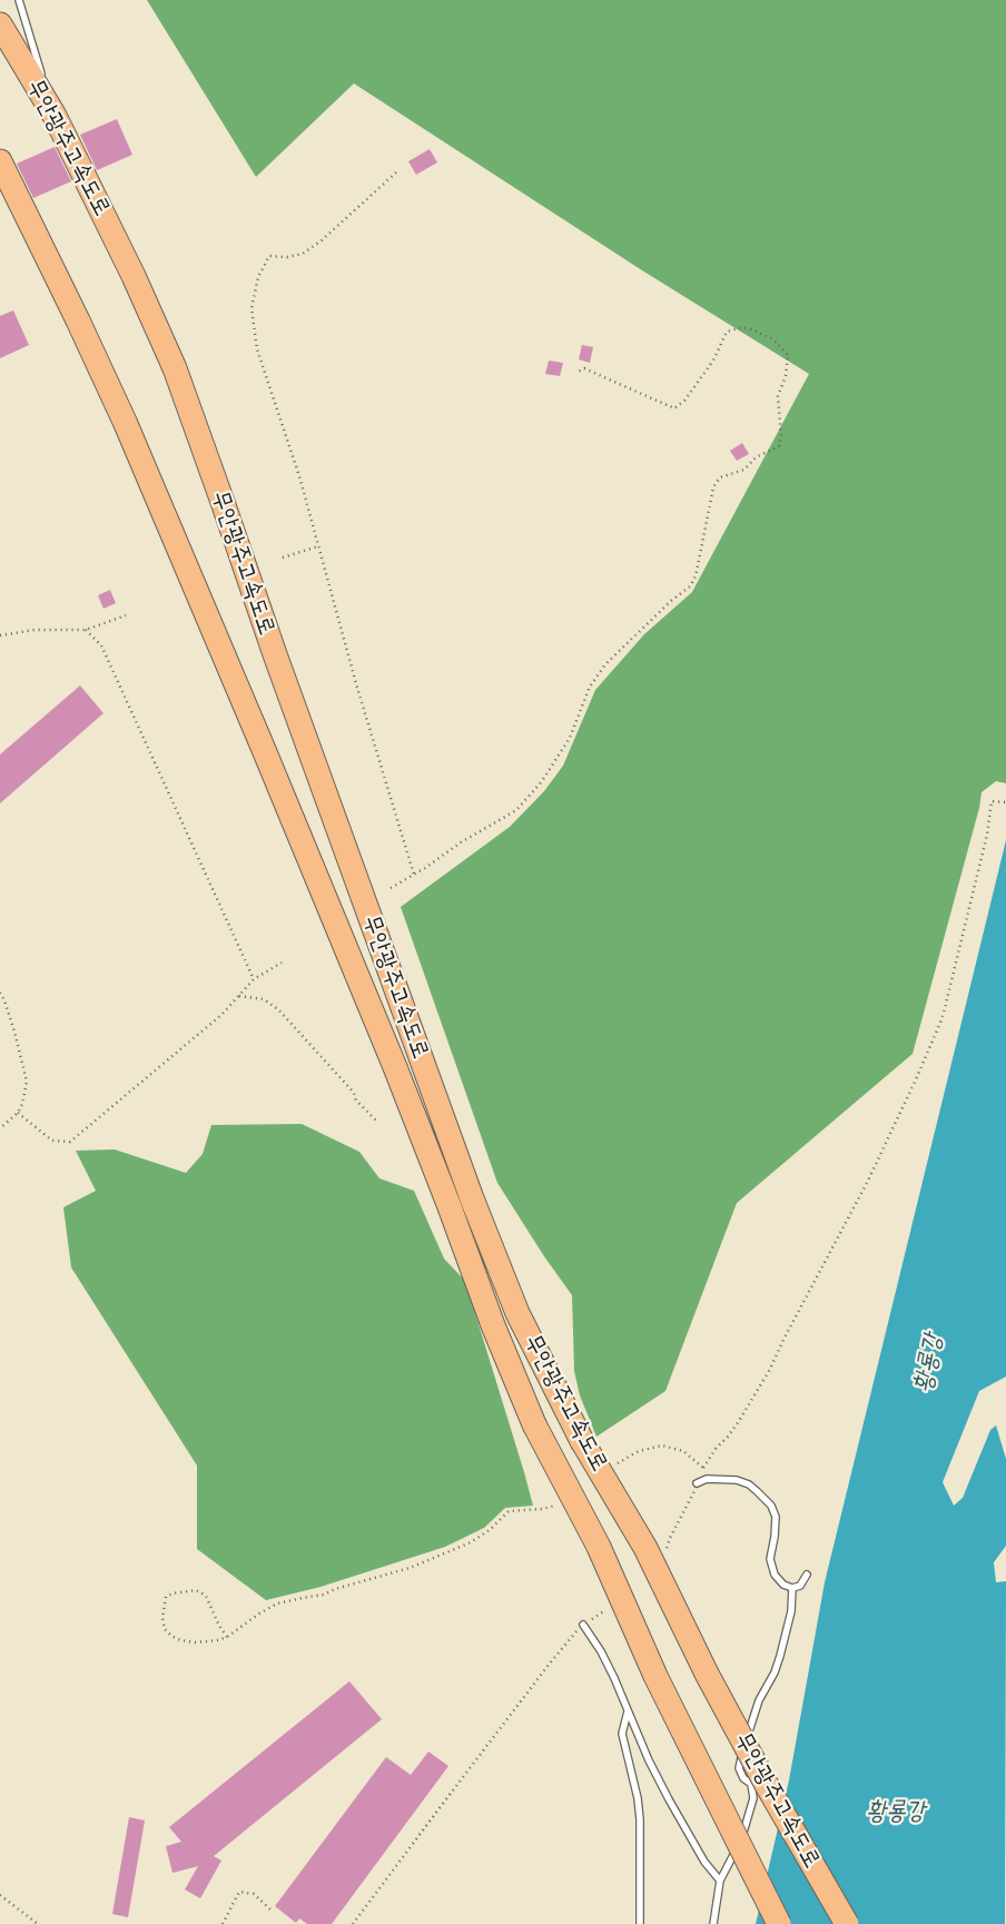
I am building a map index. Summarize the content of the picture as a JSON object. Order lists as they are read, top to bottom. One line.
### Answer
{"streets":{"highway":["무안광주고속도로"]},"water":["황룡강"]}
